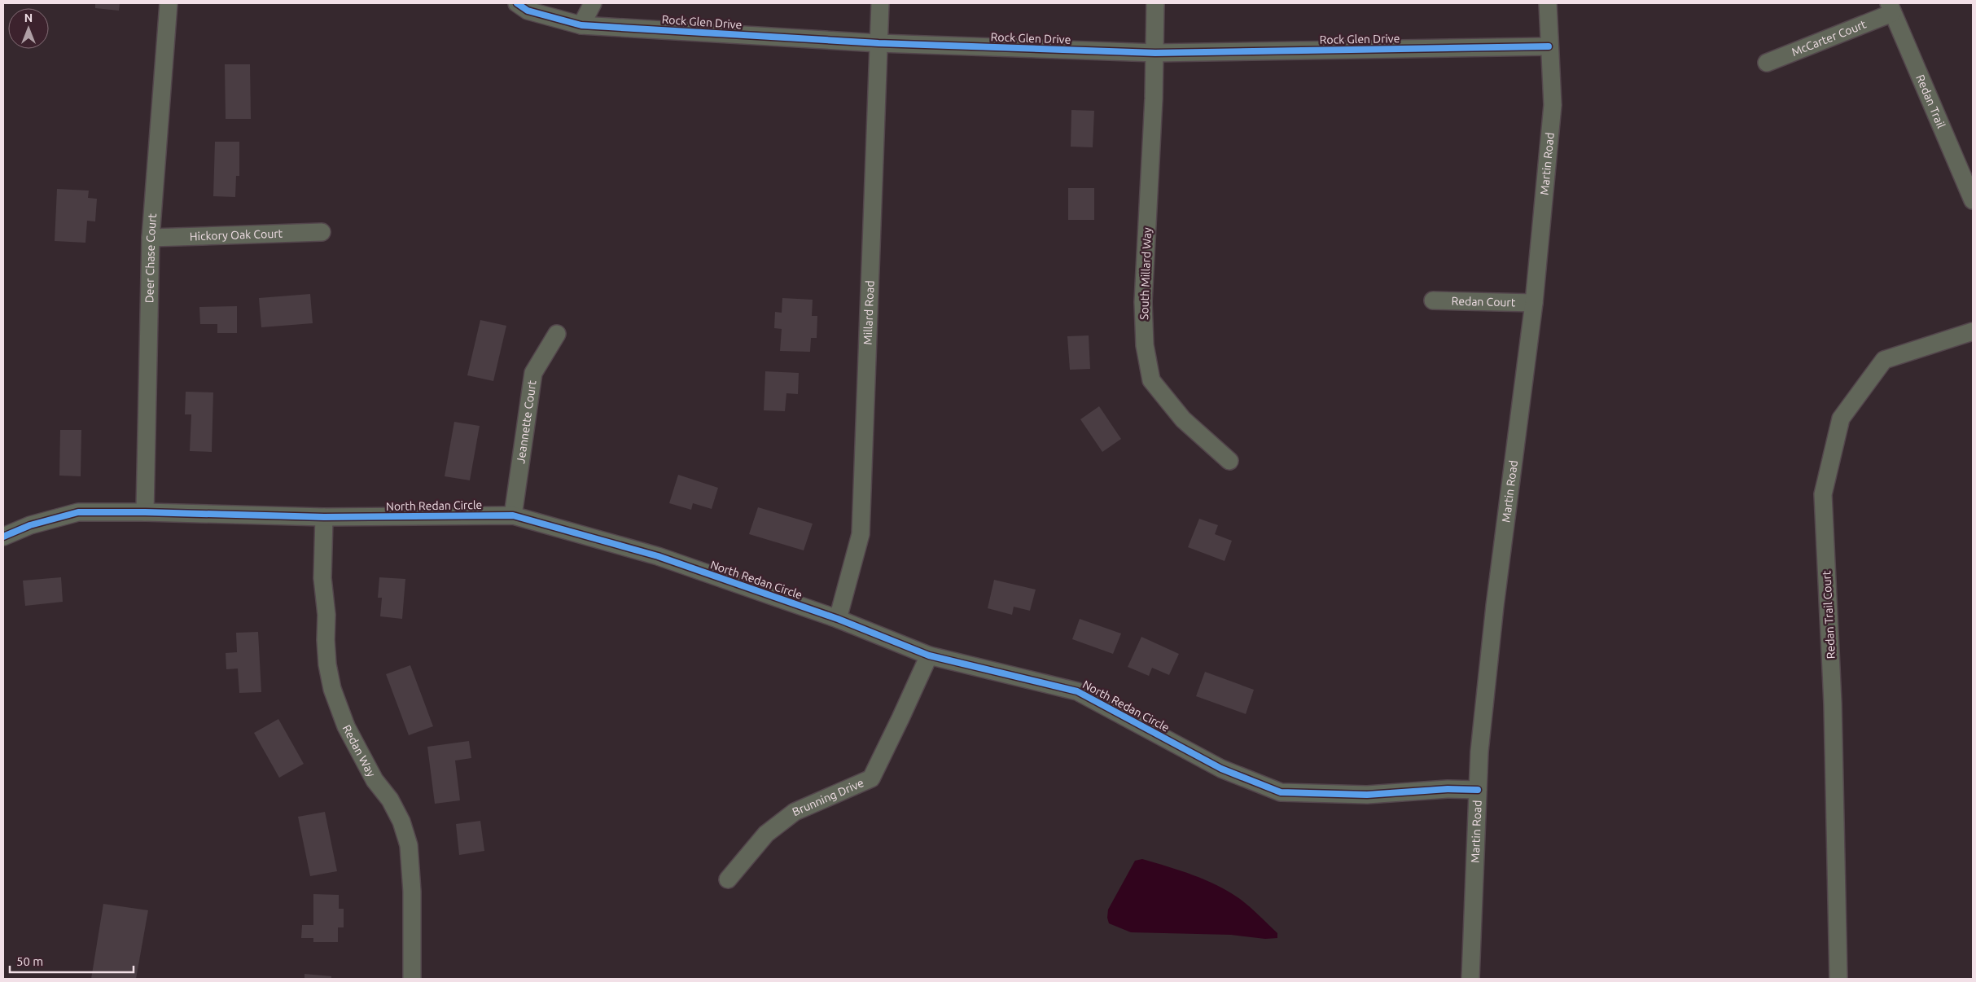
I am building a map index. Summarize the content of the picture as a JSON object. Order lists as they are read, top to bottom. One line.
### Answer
{"streets":{"street":["Rock Glen Drive","McCarter Court","Redan Trail","Martin Road","Hickory Oak Court","Deer Chase Court","South Millard Way","Redan Court","Millard Road","Jeannette Court","North Redan Circle","Redan Trail Court","Redan Way","Brunning Drive"]},"crossings":[["Rock Glen Drive","Martin Road"],["Rock Glen Drive","South Millard Way"],["Rock Glen Drive","Millard Road"],["McCarter Court","Redan Trail"],["Martin Road","Redan Court"],["Martin Road","North Redan Circle"],["Hickory Oak Court","Deer Chase Court"],["Deer Chase Court","North Redan Circle"],["Millard Road","North Redan Circle"],["Jeannette Court","North Redan Circle"],["North Redan Circle","Redan Way"],["North Redan Circle","Brunning Drive"]],"scale_bar":"50 m","north":"top"}
